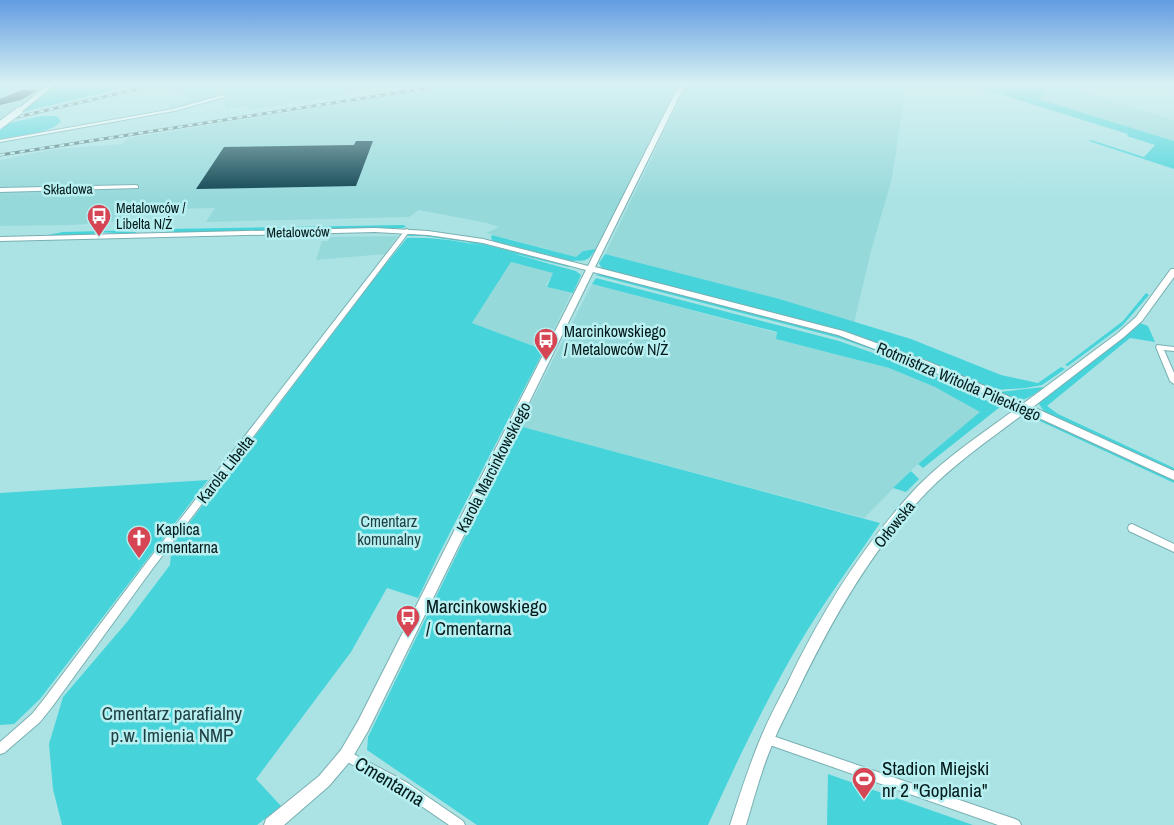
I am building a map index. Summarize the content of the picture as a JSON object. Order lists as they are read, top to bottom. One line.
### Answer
{"streets":{"street":["Składowa","Metalowców","Rotmistrza Witolda Pileckiego","Karola Marcinkowskiego","Karola Libelta","Orłowska","Cmentarna"]},"crossings":[["Metalowców","Rotmistrza Witolda Pileckiego"],["Metalowców","Karola Marcinkowskiego"],["Metalowców","Karola Libelta"],["Rotmistrza Witolda Pileckiego","Karola Marcinkowskiego"],["Rotmistrza Witolda Pileckiego","Orłowska"],["Karola Marcinkowskiego","Cmentarna"]],"parks":["Cmentarz komunalny","Cmentarz parafialny p.w. Imienia NMP"],"places":{"bus stop":["Metalowców / Libelta N/Ż","Marcinkowskiego / Metalowców N/Ż","Marcinkowskiego / Cmentarna"],"church":["Kaplica cmentarna"],"sports":["Stadion Miejski nr 2 \"Goplania\""]}}
